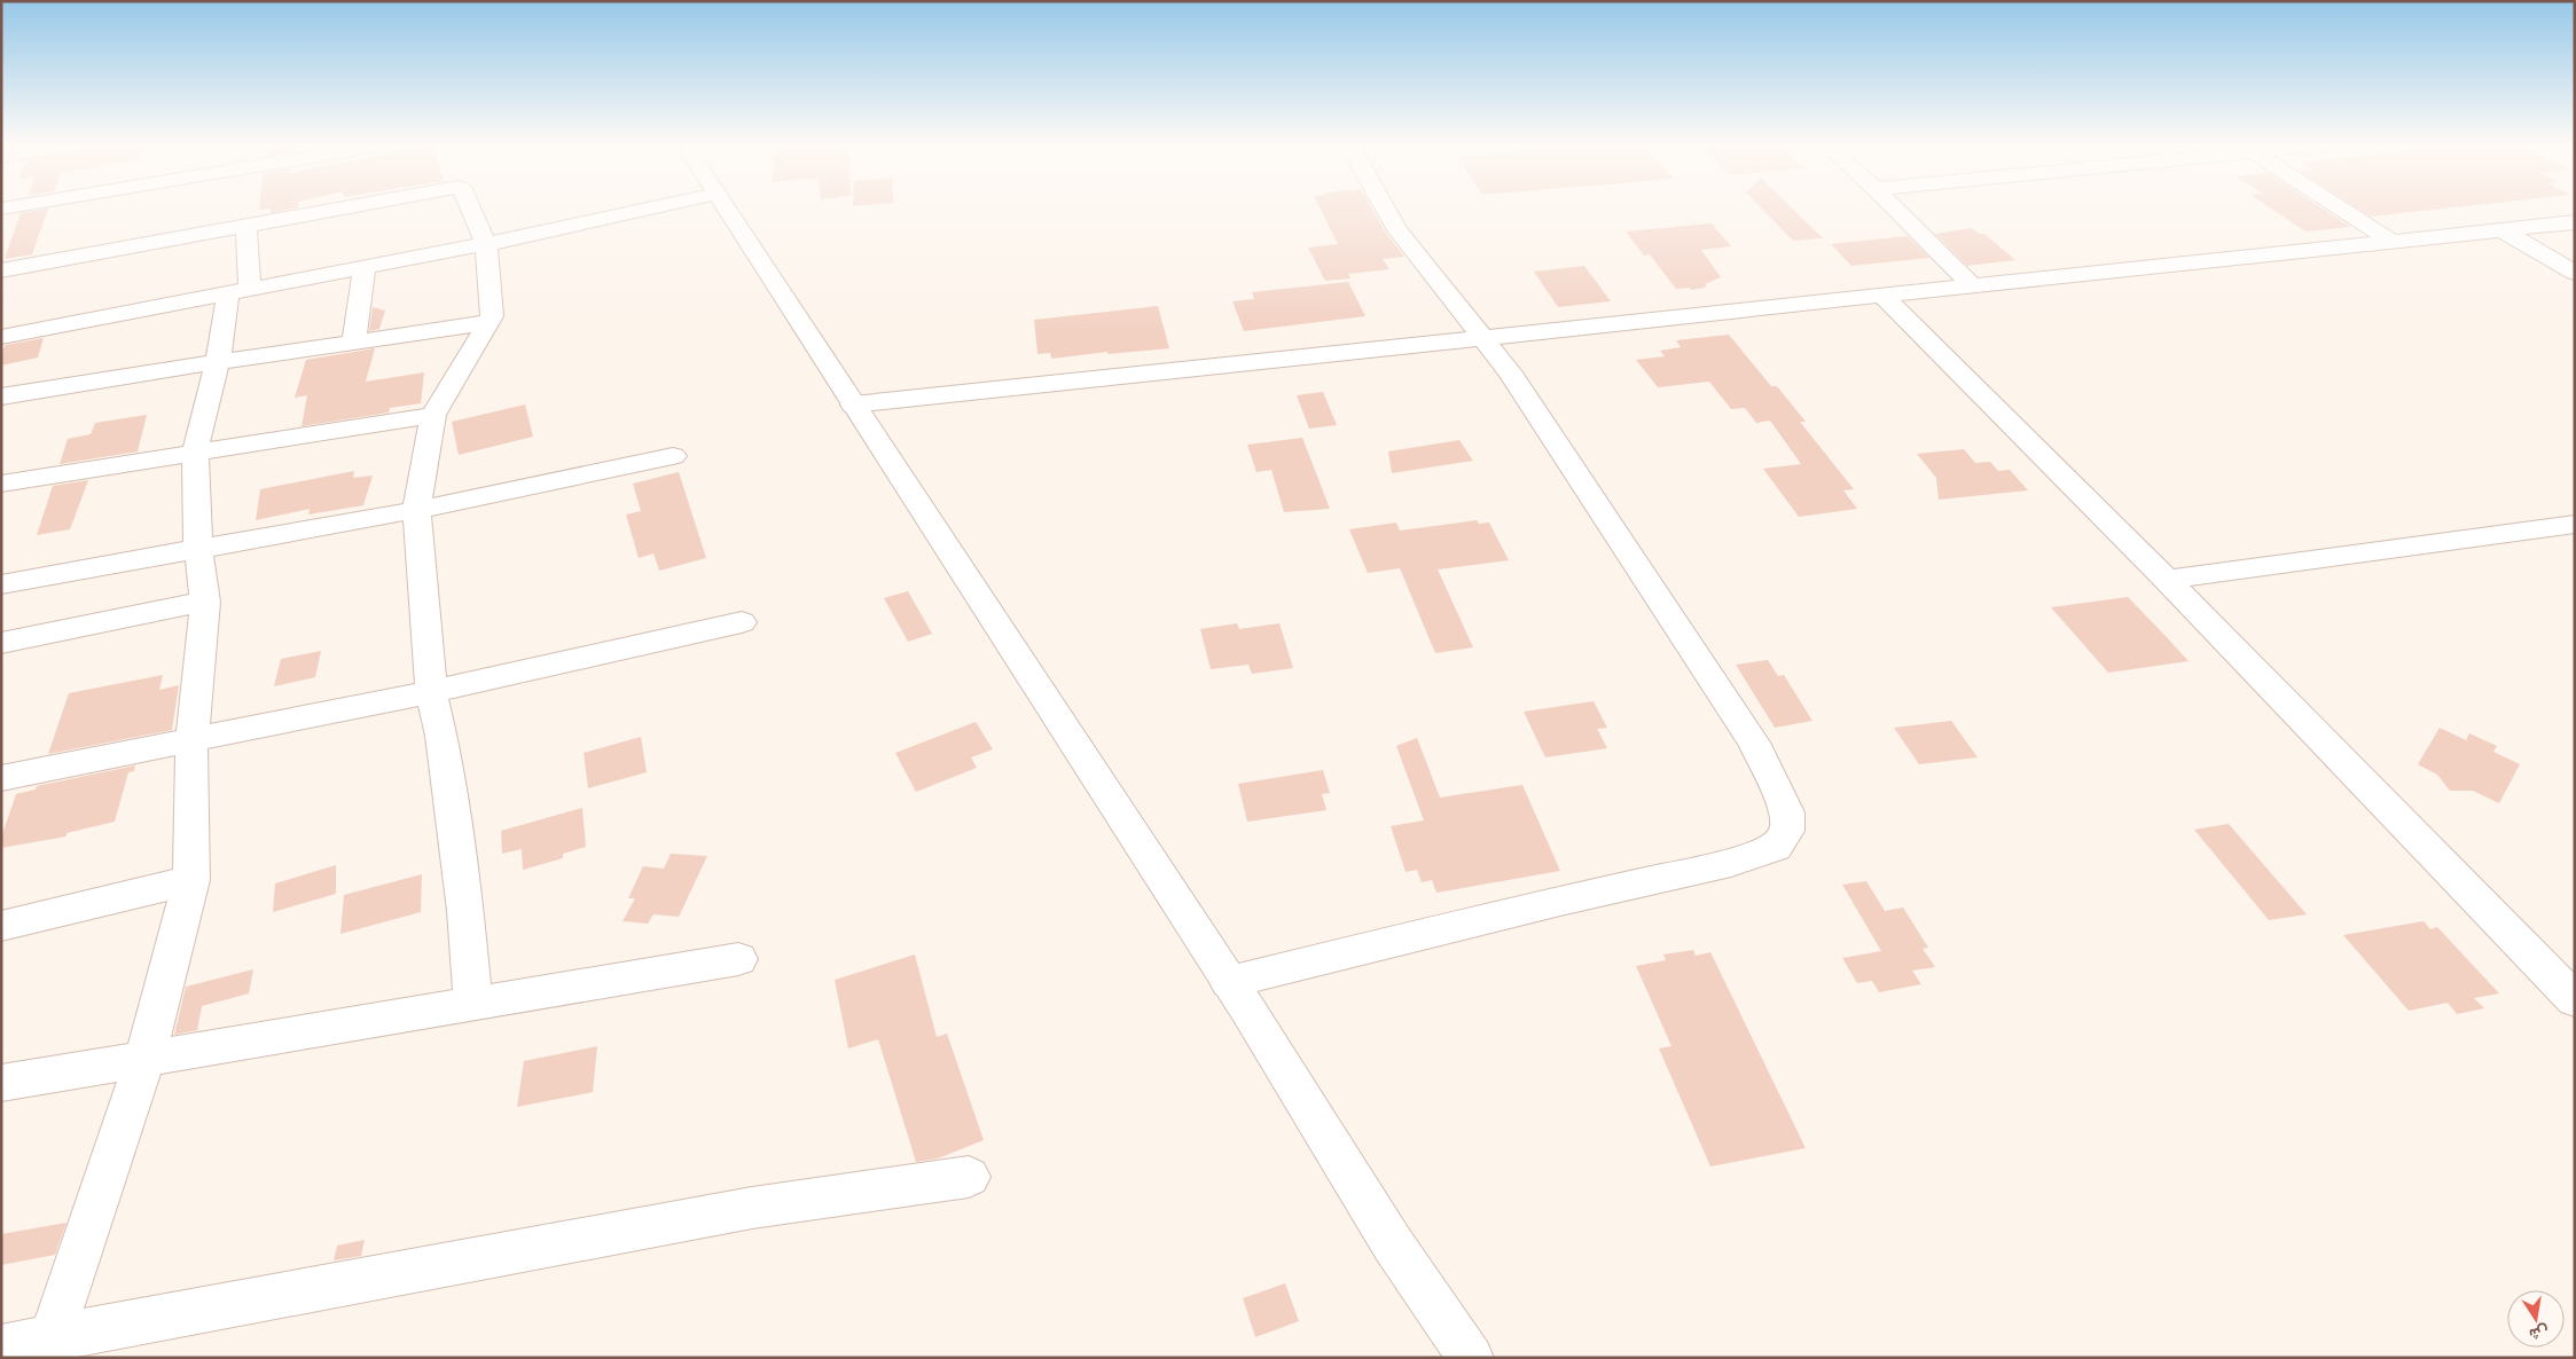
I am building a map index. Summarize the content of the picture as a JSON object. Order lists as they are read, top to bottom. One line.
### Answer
{"north":"bottom"}
